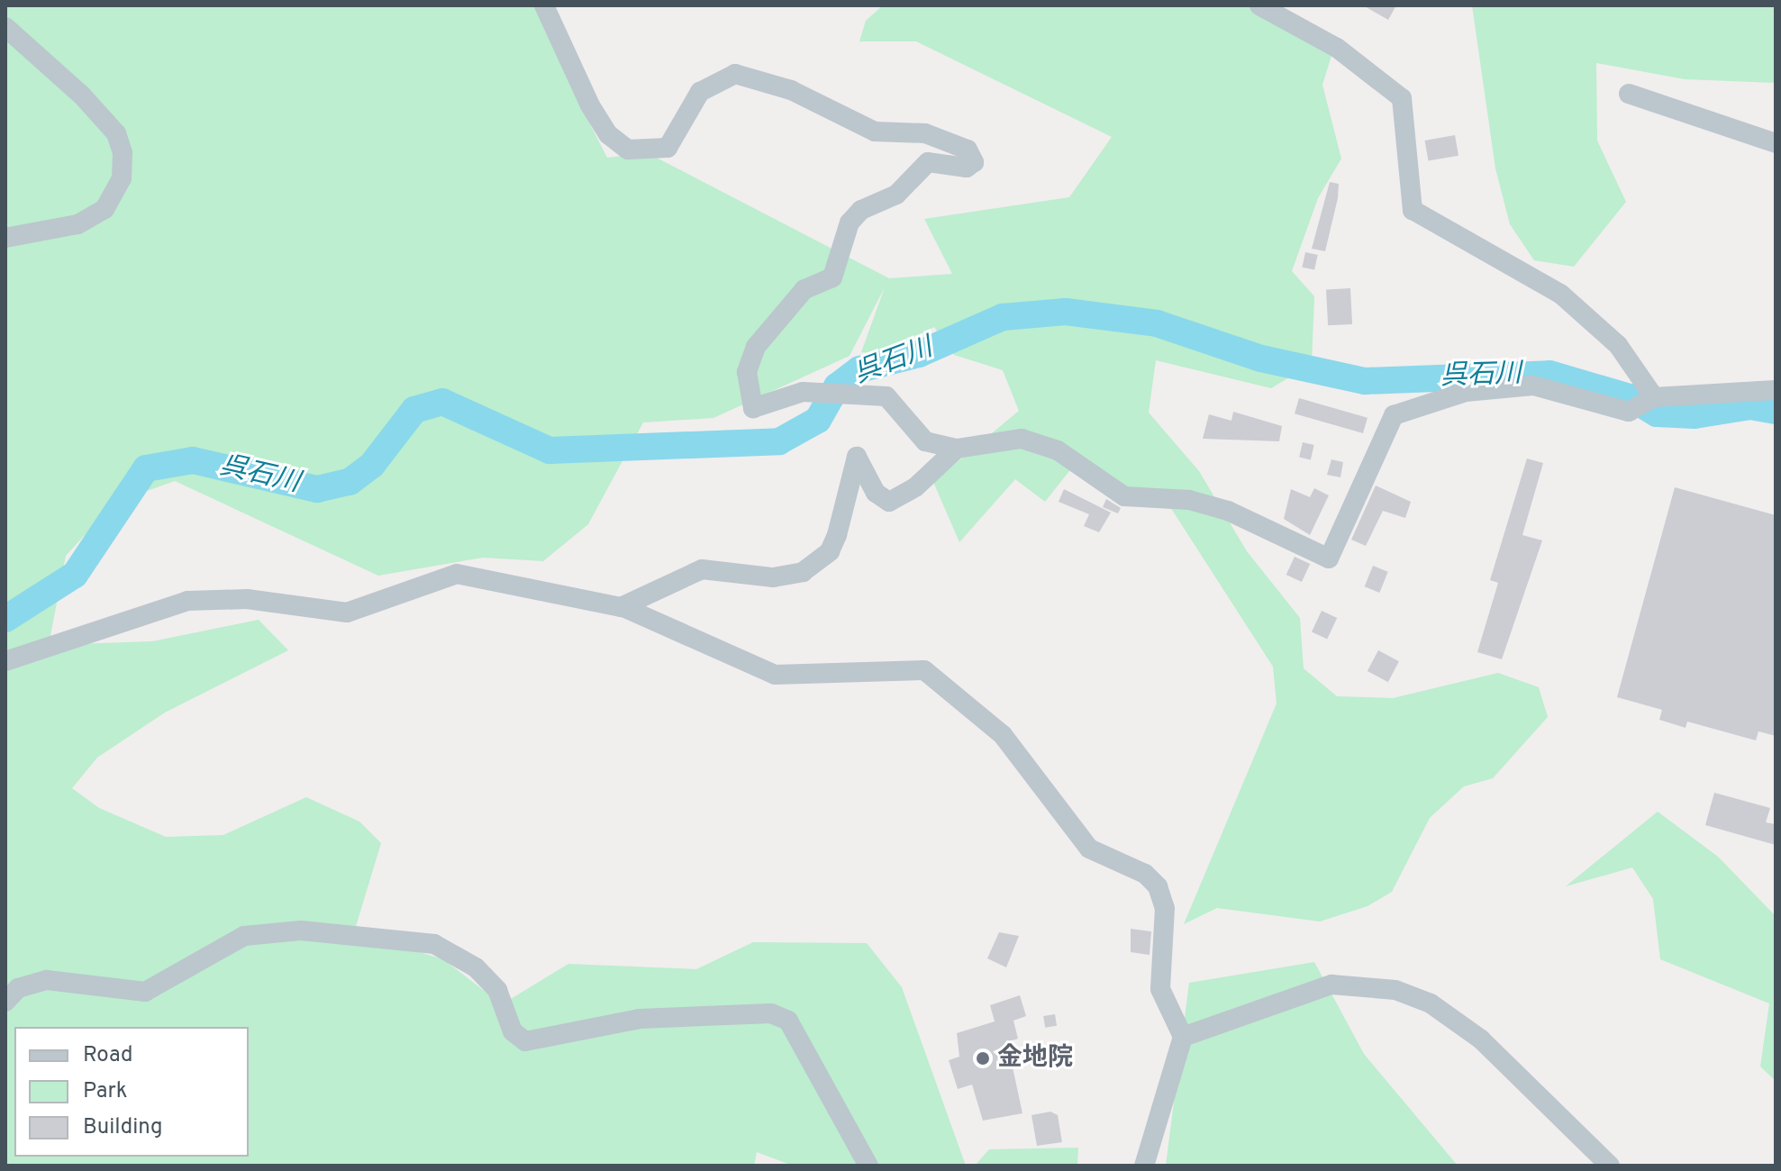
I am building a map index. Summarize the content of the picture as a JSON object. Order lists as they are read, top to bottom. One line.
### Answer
{"water":["呉石川"],"places":["金地院"],"legend":["Road","Park","Building"]}
